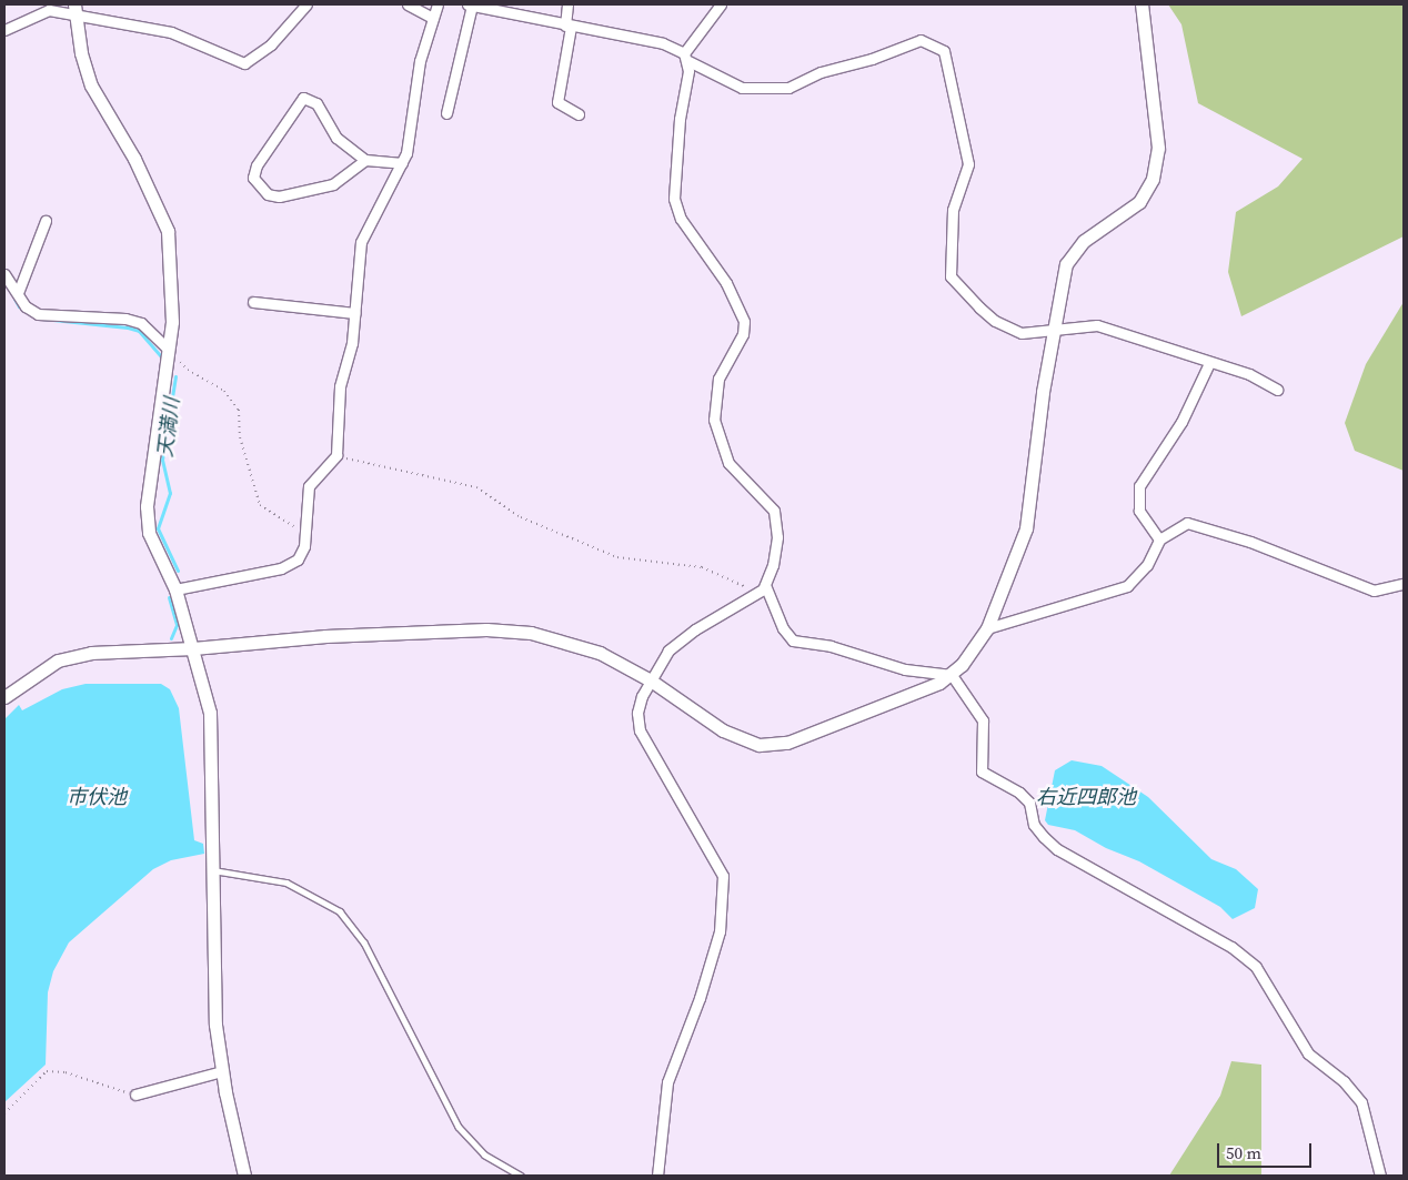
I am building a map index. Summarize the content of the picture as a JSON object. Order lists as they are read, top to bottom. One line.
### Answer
{"water":["天満川","市伏池","右近四郎池"],"scale_bar":"50 m"}
